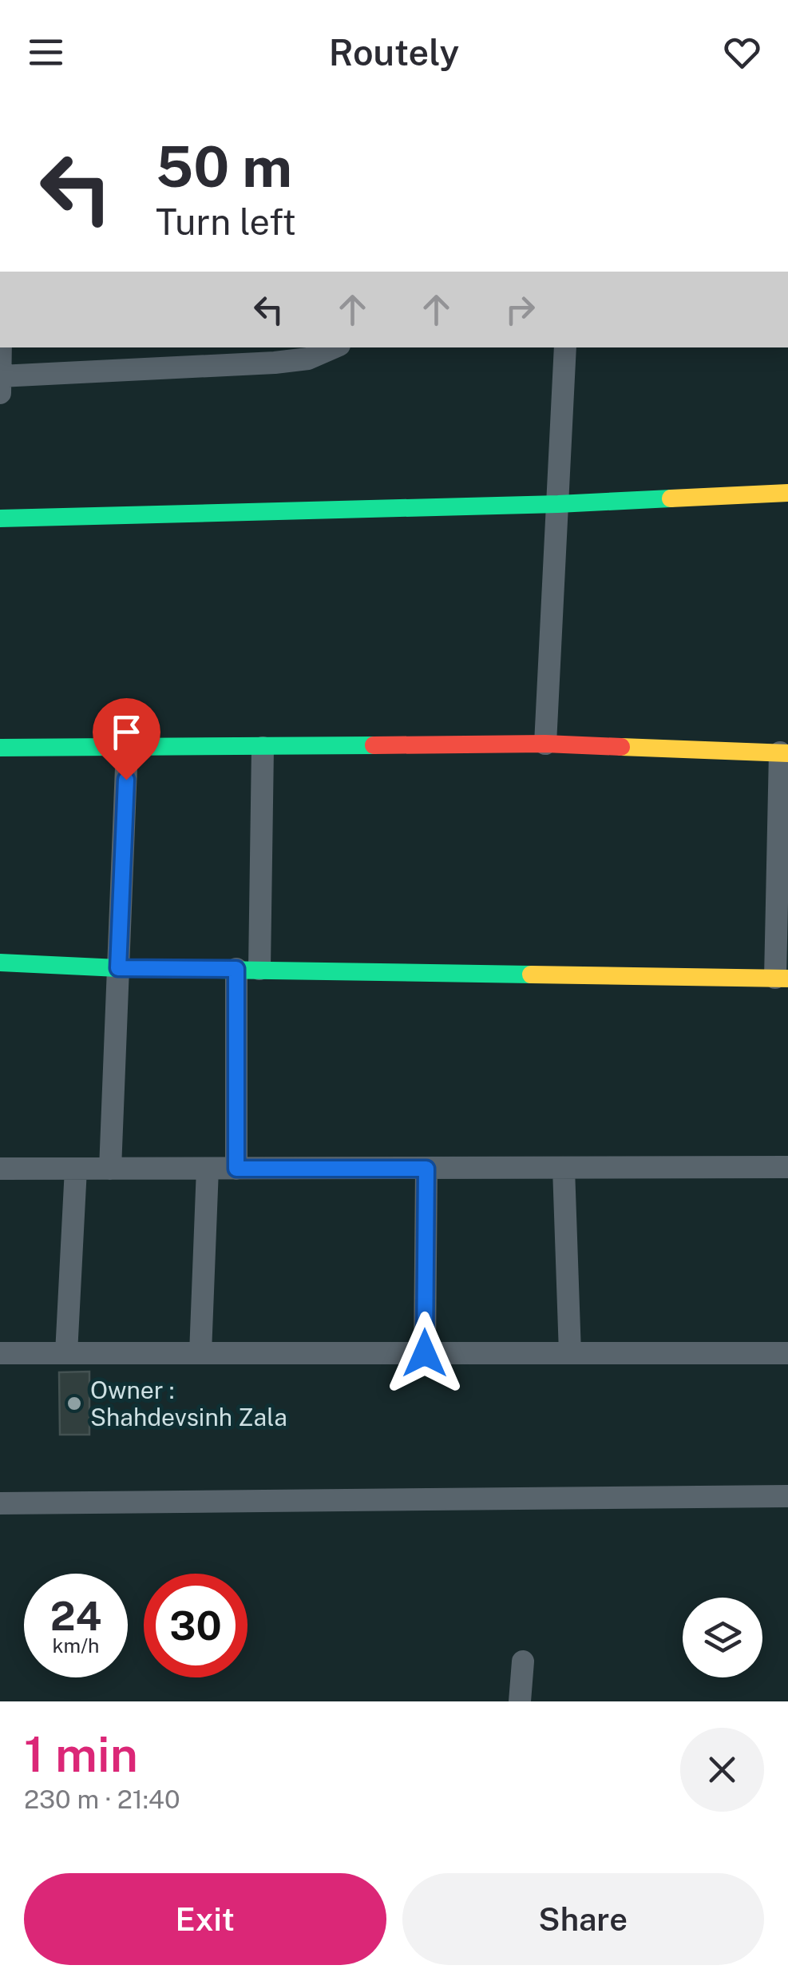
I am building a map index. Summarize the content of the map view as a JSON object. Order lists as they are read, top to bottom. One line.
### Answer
{"places":["Owner : Shahdevsinh Zala"],"page":{"header":"Routely","turn":["50 m","Turn left"],"speed":"24 km/h","limit":"30","heading":["1 min","230 m · 21:40"],"buttons":["Exit","Share"]}}
